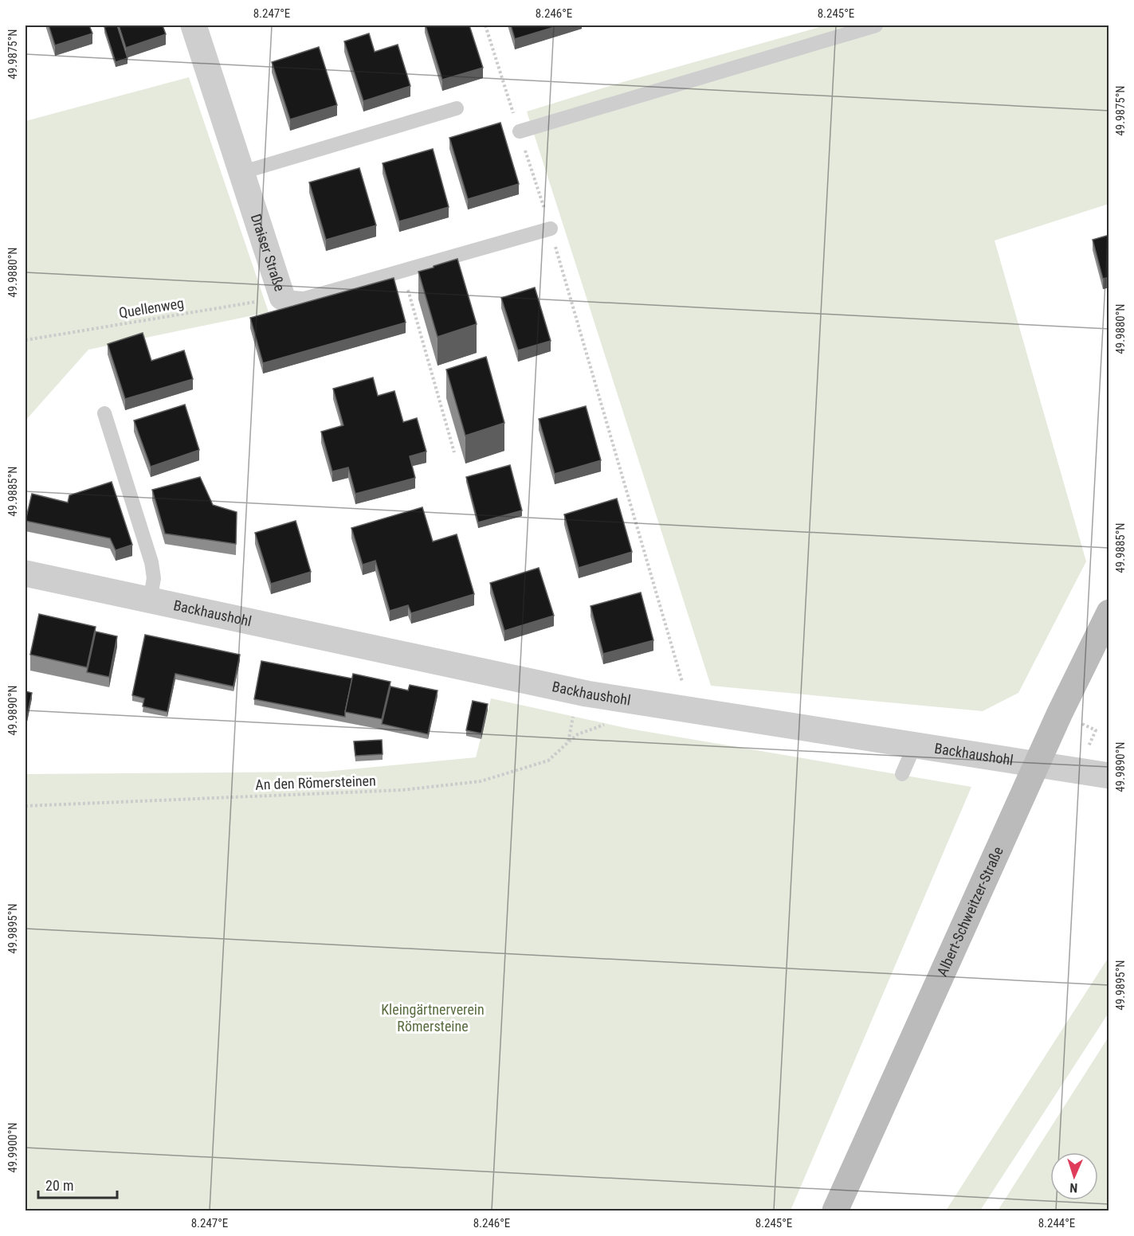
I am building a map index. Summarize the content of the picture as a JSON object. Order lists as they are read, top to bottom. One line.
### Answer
{"streets":{"street":["Draiser Straße","Backhaushohl","Albert-Schweitzer-Straße"],"path":["Quellenweg","An den Römersteinen"]},"crossings":[["Draiser Straße","Quellenweg"],["Backhaushohl","Albert-Schweitzer-Straße"]],"parks":["Kleingärtnerverein Römersteine"],"scale_bar":"20 m","north":"bottom","coordinates":["8.247°E","8.246°E","8.245°E","49.9875°N","49.9880°N","49.9885°N","49.9890°N","49.9895°N","49.9900°N","8.244°E"]}
